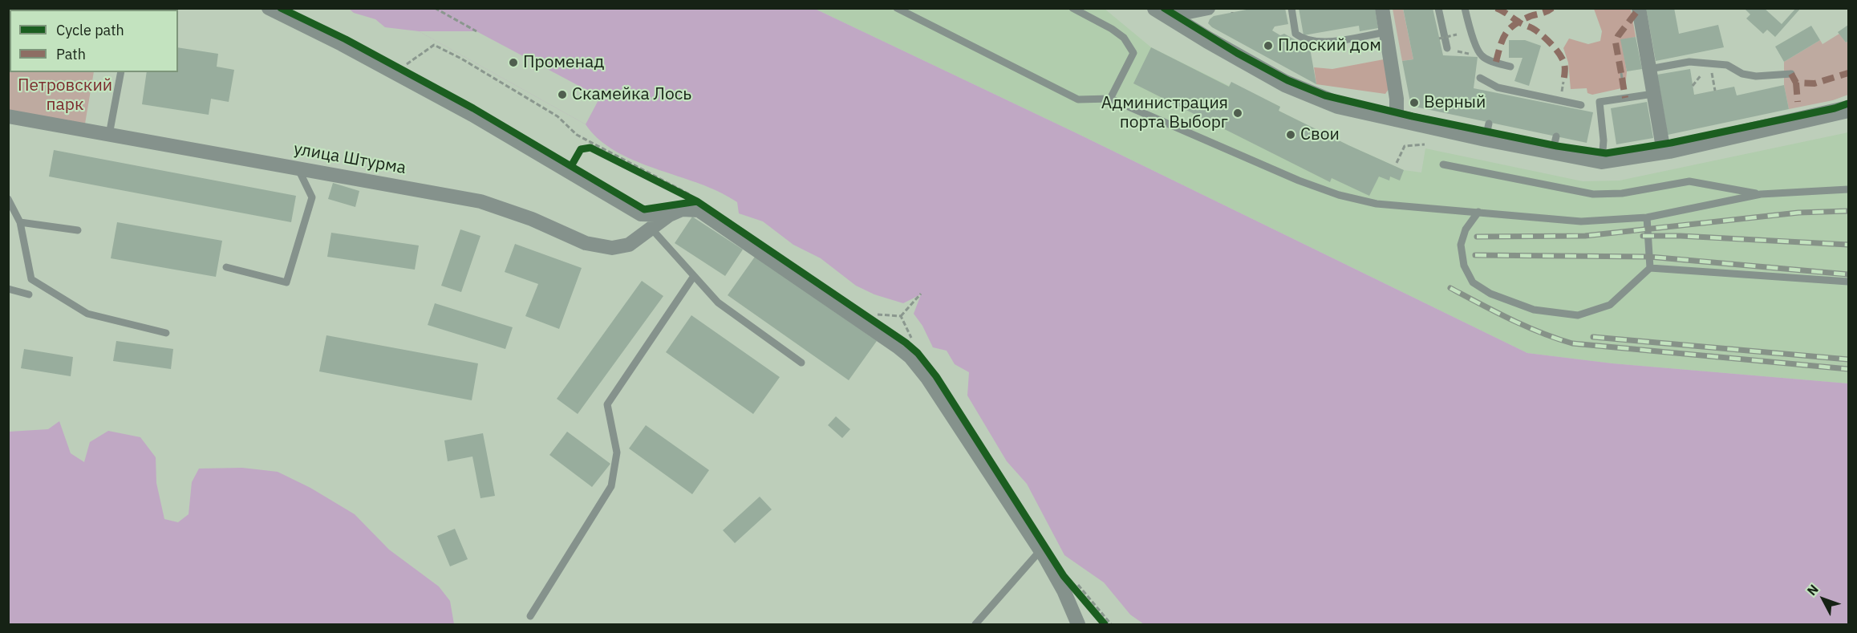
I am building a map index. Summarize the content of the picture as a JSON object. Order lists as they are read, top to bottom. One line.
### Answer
{"streets":{"street":["улица Штурма"]},"parks":["Петровский парк"],"places":["Плоский дом","Променад","Скамейка Лось","Верный","Администрация порта Выборг","Свои"],"legend":["Cycle path","Path"],"north":"top left"}
